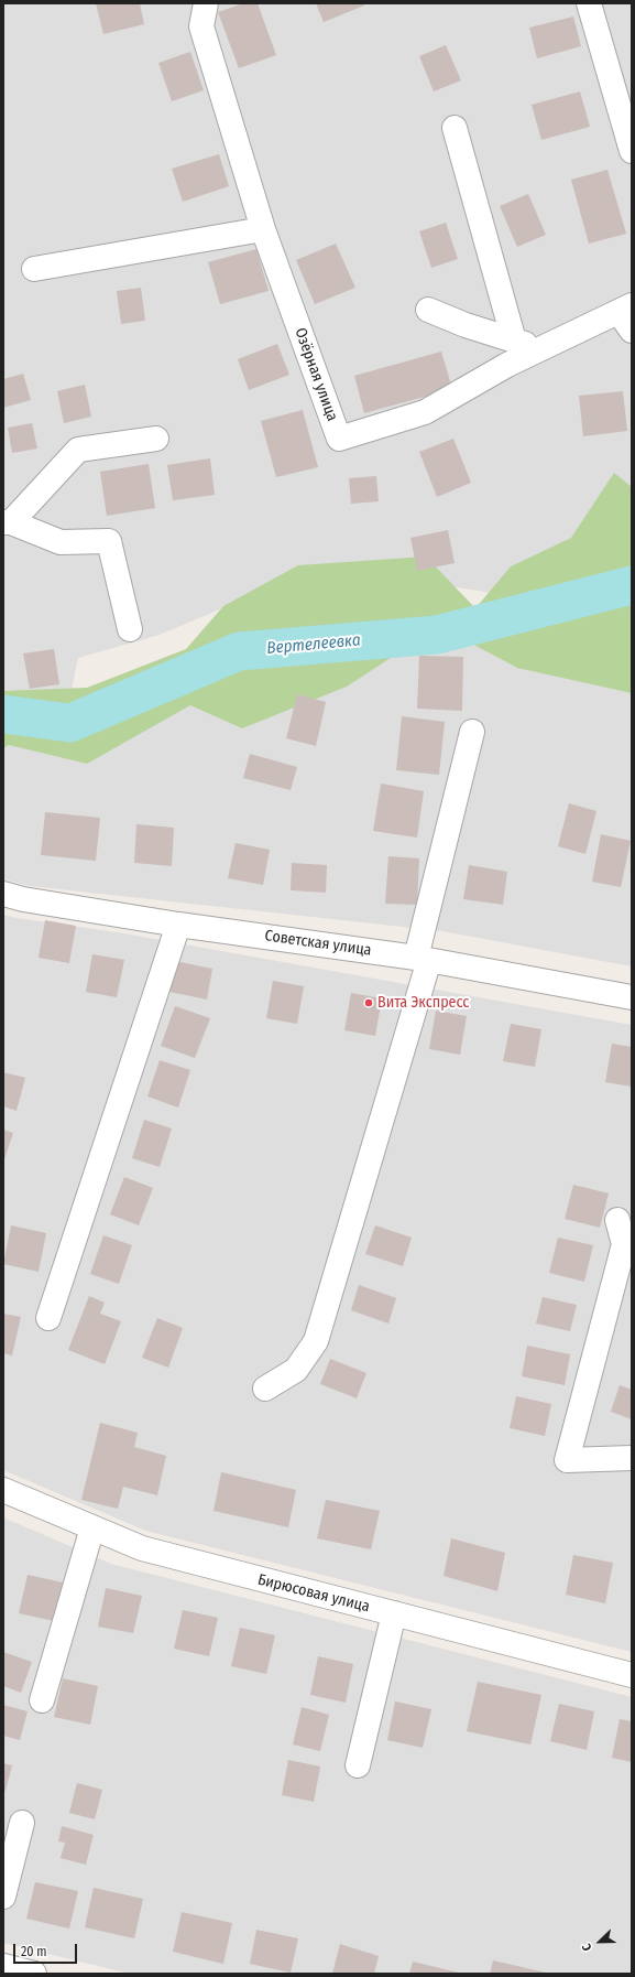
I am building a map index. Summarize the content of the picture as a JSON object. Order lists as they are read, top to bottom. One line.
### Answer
{"streets":{"street":["Озёрная улица","Советская улица","Бирюсовая улица"]},"water":["Вертелеевка"],"places":["Вита Экспресс"],"scale_bar":"20 m","north":"bottom left"}
